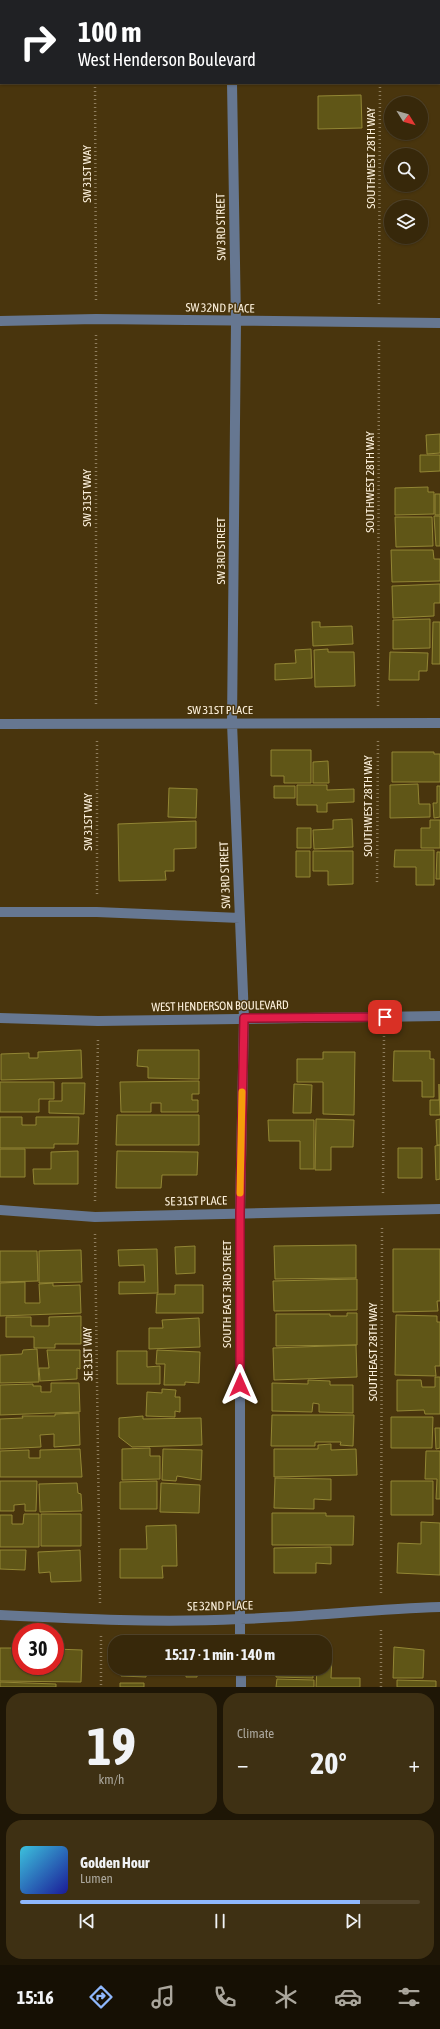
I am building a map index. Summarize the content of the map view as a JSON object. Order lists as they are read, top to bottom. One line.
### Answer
{"streets":{"street":["SW 3RD STREET","SW 32ND PLACE","SW 31ST PLACE","WEST HENDERSON BOULEVARD","SE 31ST PLACE","SOUTH EAST 3RD STREET","SE 32ND PLACE"],"path":["SOUTHWEST 28TH WAY","SW 31ST WAY","SOUTHEAST 28TH WAY","SE 31ST WAY"]},"crossings":[["SOUTHWEST 28TH WAY","SW 32ND PLACE"],["SOUTHWEST 28TH WAY","SW 31ST PLACE"],["SW 31ST WAY","SW 32ND PLACE"],["SW 31ST WAY","SW 31ST PLACE"],["SW 3RD STREET","SW 32ND PLACE"],["SW 3RD STREET","SW 31ST PLACE"],["SW 3RD STREET","WEST HENDERSON BOULEVARD"],["SW 3RD STREET","SOUTH EAST 3RD STREET"],["WEST HENDERSON BOULEVARD","SOUTH EAST 3RD STREET"],["WEST HENDERSON BOULEVARD","SOUTHEAST 28TH WAY"],["WEST HENDERSON BOULEVARD","SE 31ST WAY"],["SE 31ST PLACE","SOUTH EAST 3RD STREET"],["SE 31ST PLACE","SOUTHEAST 28TH WAY"],["SE 31ST PLACE","SE 31ST WAY"],["SOUTH EAST 3RD STREET","SE 32ND PLACE"],["SOUTHEAST 28TH WAY","SE 32ND PLACE"],["SE 31ST WAY","SE 32ND PLACE"]],"north":"bottom right","page":{"turn":["100 m","West Henderson Boulevard"],"limit":"30","trip":"15:17 · 1 min · 140 m","tile":[["19","km/h"],"Climate"],"heat":["−","20°","+"],"song":["Golden Hour","Lumen"],"tabs":"15:16"}}
